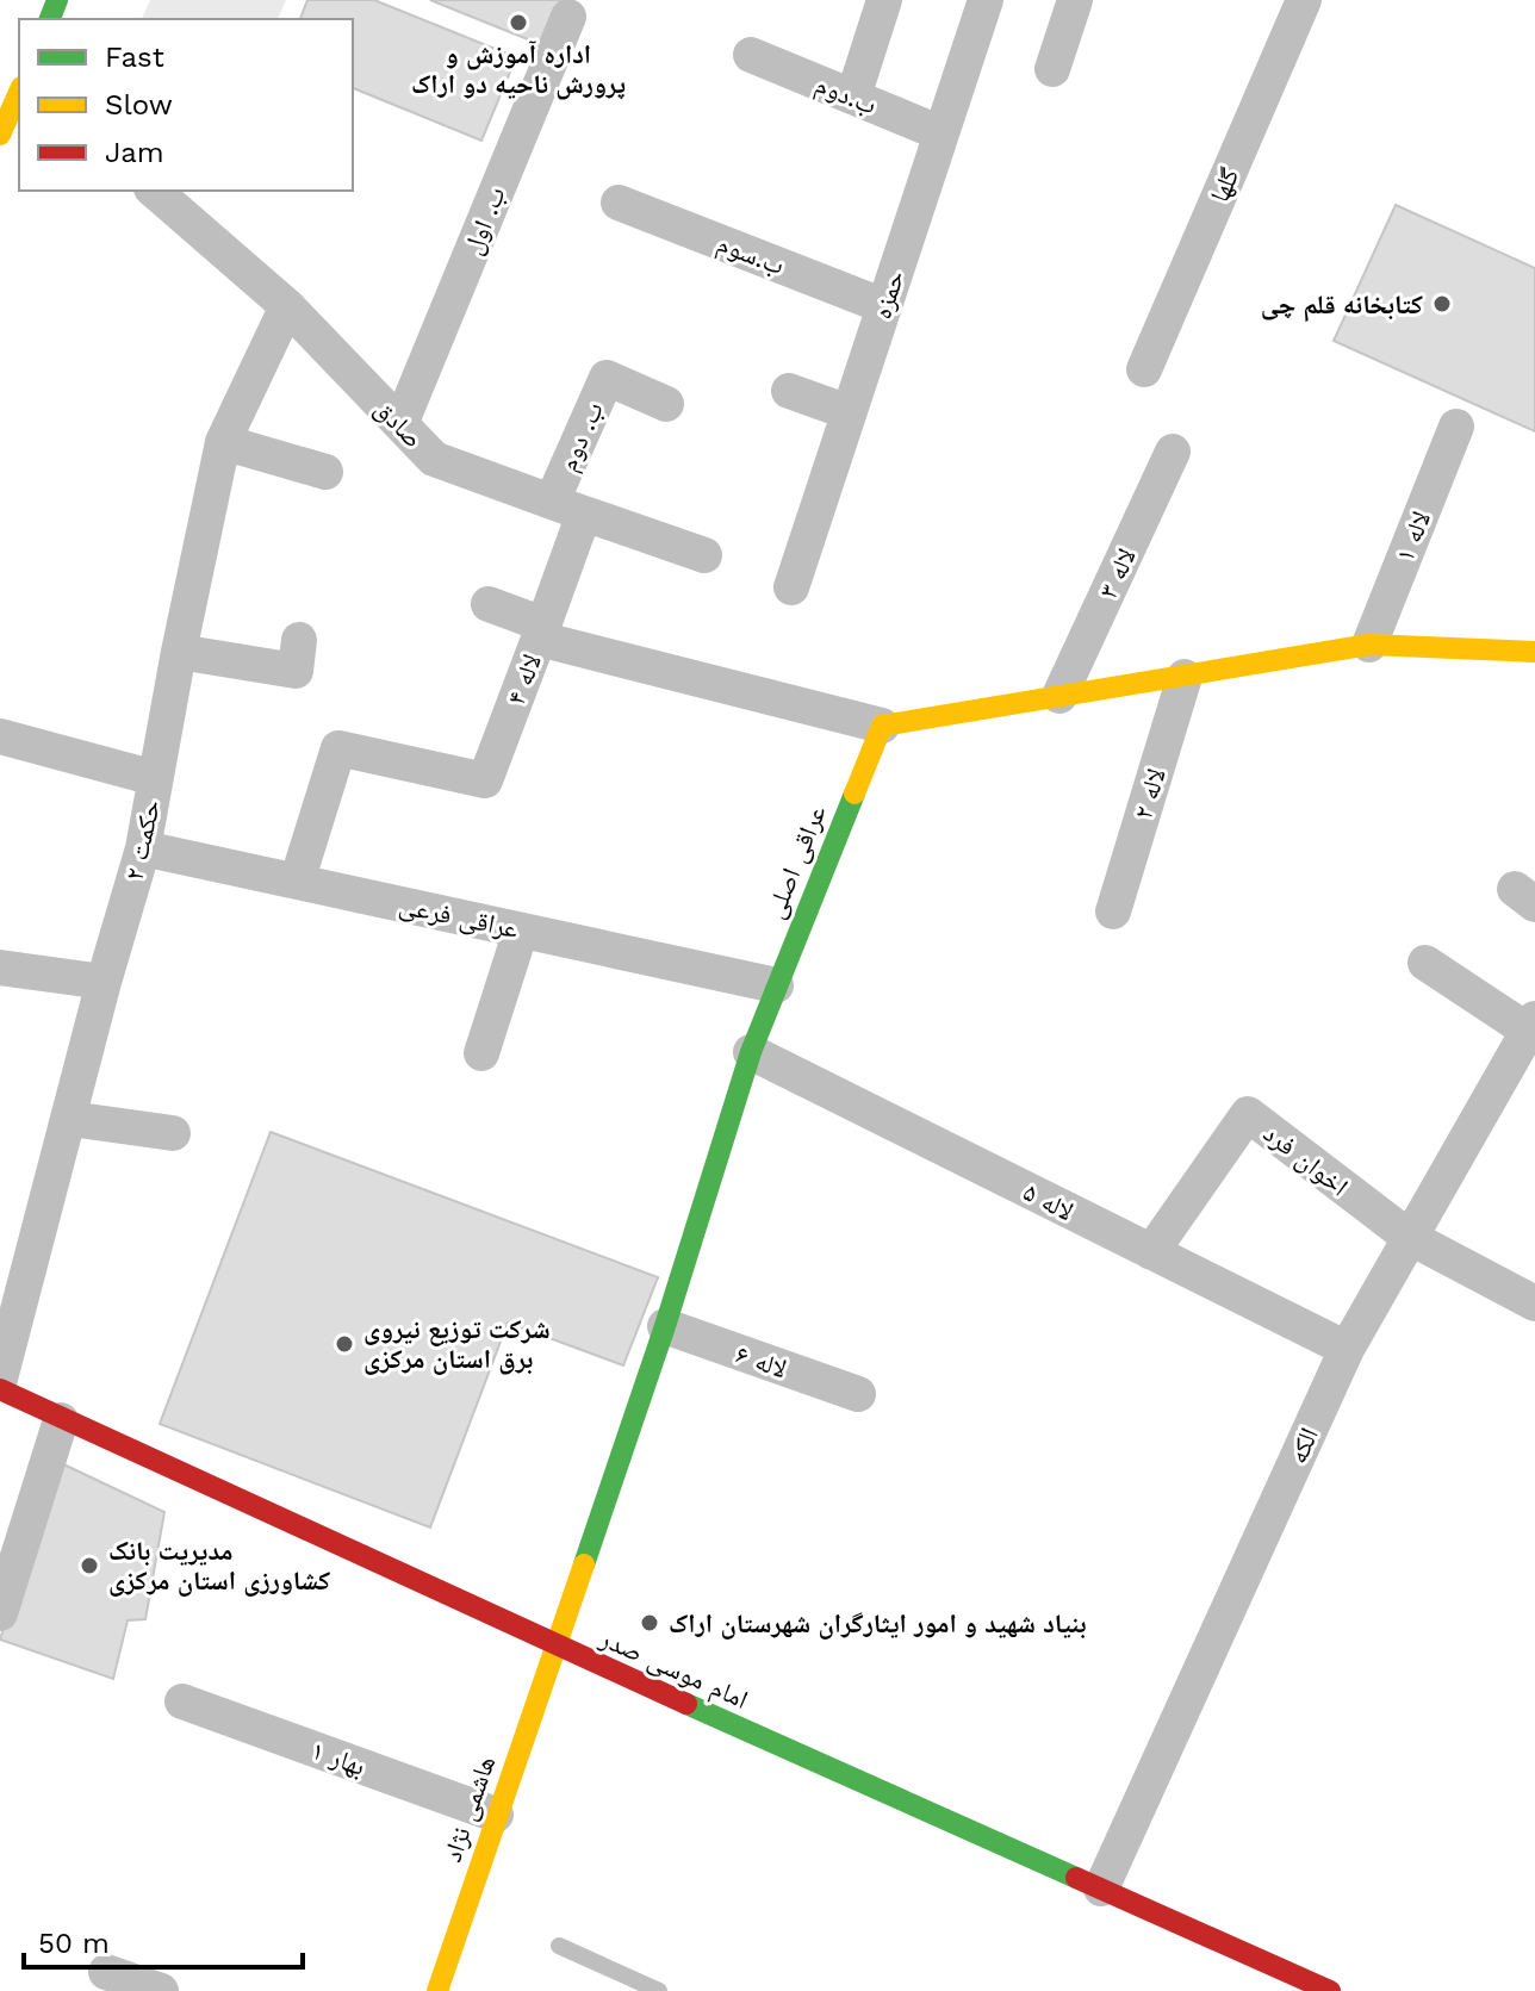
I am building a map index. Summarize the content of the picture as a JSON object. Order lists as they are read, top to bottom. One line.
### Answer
{"streets":{"street":["ب.دوم","گلها","ب. اول","ب.سوم","حمزه","صادق","ب. دوم","لاله ۱","لاله ۳","لاله ۴","لاله ۲","حکمت ۲","عراقی اصلی","عراقی فرعی","اخوان فرد","لاله ۵","لاله ۶","الکه","امام موسی صدر","بهار ۱","هاشمی نژاد"]},"crossings":[["ب.دوم","حمزه"],["ب. اول","صادق"],["ب.سوم","حمزه"],["صادق","ب. دوم"],["صادق","حکمت ۲"],["لاله ۴","عراقی اصلی"],["لاله ۴","عراقی فرعی"],["حکمت ۲","عراقی فرعی"],["عراقی اصلی","عراقی فرعی"],["عراقی اصلی","لاله ۵"],["عراقی اصلی","لاله ۶"],["عراقی اصلی","امام موسی صدر"],["عراقی اصلی","هاشمی نژاد"],["اخوان فرد","لاله ۵"],["اخوان فرد","الکه"],["لاله ۵","الکه"],["الکه","امام موسی صدر"],["امام موسی صدر","هاشمی نژاد"],["بهار ۱","هاشمی نژاد"]],"places":["اداره آموزش و پرورش ناحیه دو اراک","کتابخانه قلم چی","شرکت توزیع نیروی برق استان مرکزی","مدیریت بانک کشاورزی استان مرکزی","بنیاد شهید و امور ایثارگران شهرستان اراک"],"legend":["Fast","Slow","Jam"],"scale_bar":"50 m"}
